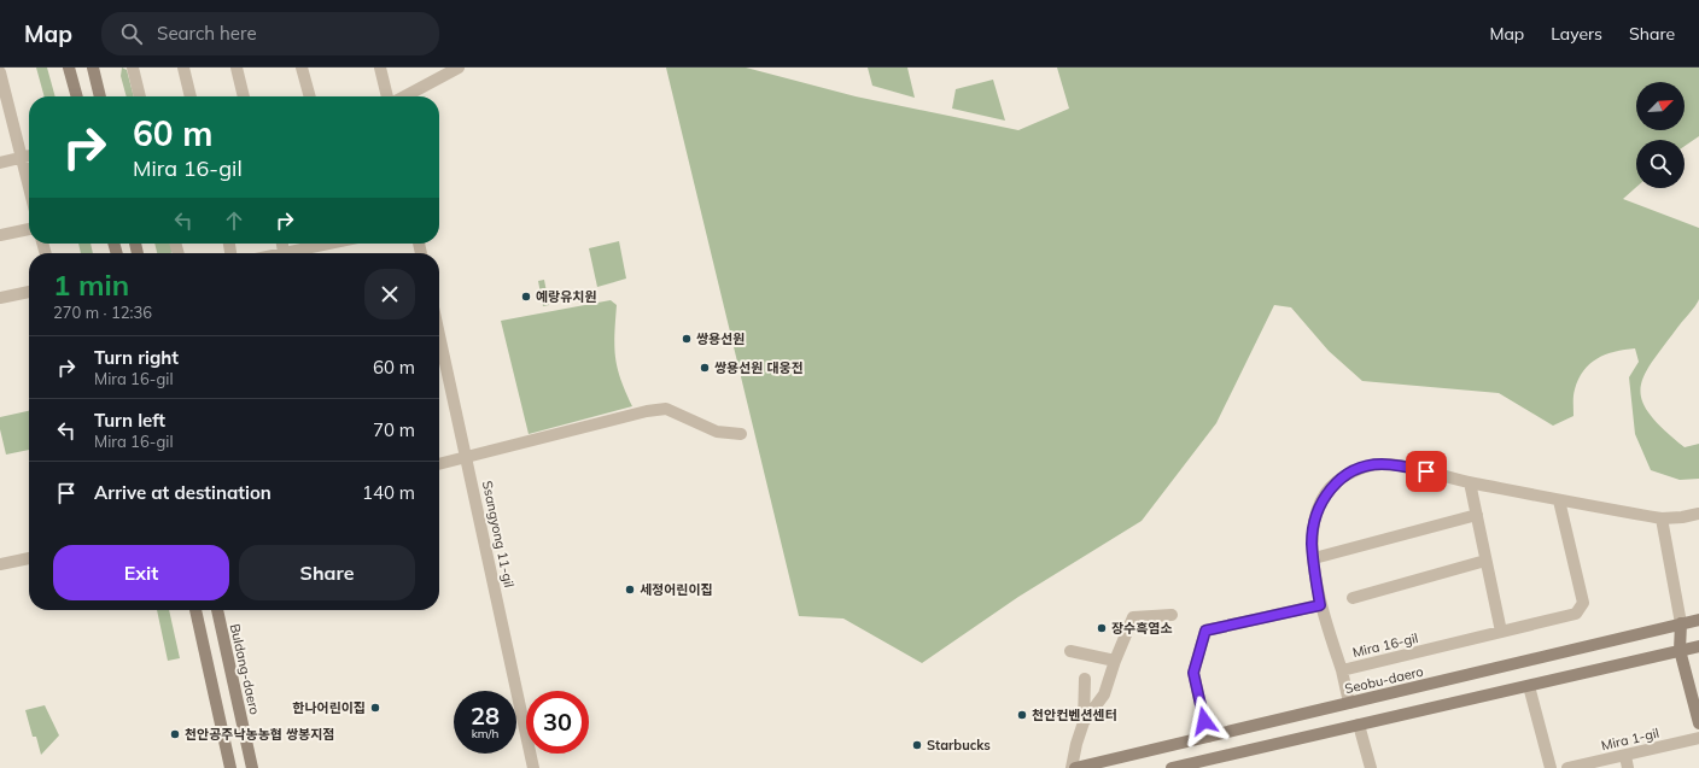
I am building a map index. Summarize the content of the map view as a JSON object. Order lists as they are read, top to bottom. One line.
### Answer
{"streets":{"main road":["Buldang-daero","Seobu-daero"],"street":["Ssangyong 11-gil","Mira 16-gil","Mira 1-gil"]},"places":["예랑유치원","쌍용선원","쌍용선원 대웅전","세정어린이집","장수흑염소","한나어린이집","천안컨벤션센터","천안공주낙농농협 쌍봉지점","Starbucks"],"north":"top right","page":{"header":"Map","search":"Search here","nav":["Map","Layers","Share"],"turn":["60 m","Mira 16-gil"],"heading":["1 min","270 m · 12:36"],"list":[{"name":"Turn right","note":"Mira 16-gil","value":"60 m"},{"name":"Turn left","note":"Mira 16-gil","value":"70 m"},{"name":"Arrive at destination","value":"140 m"}],"buttons":["Exit","Share"],"speed":"28 km/h","limit":"30"}}
